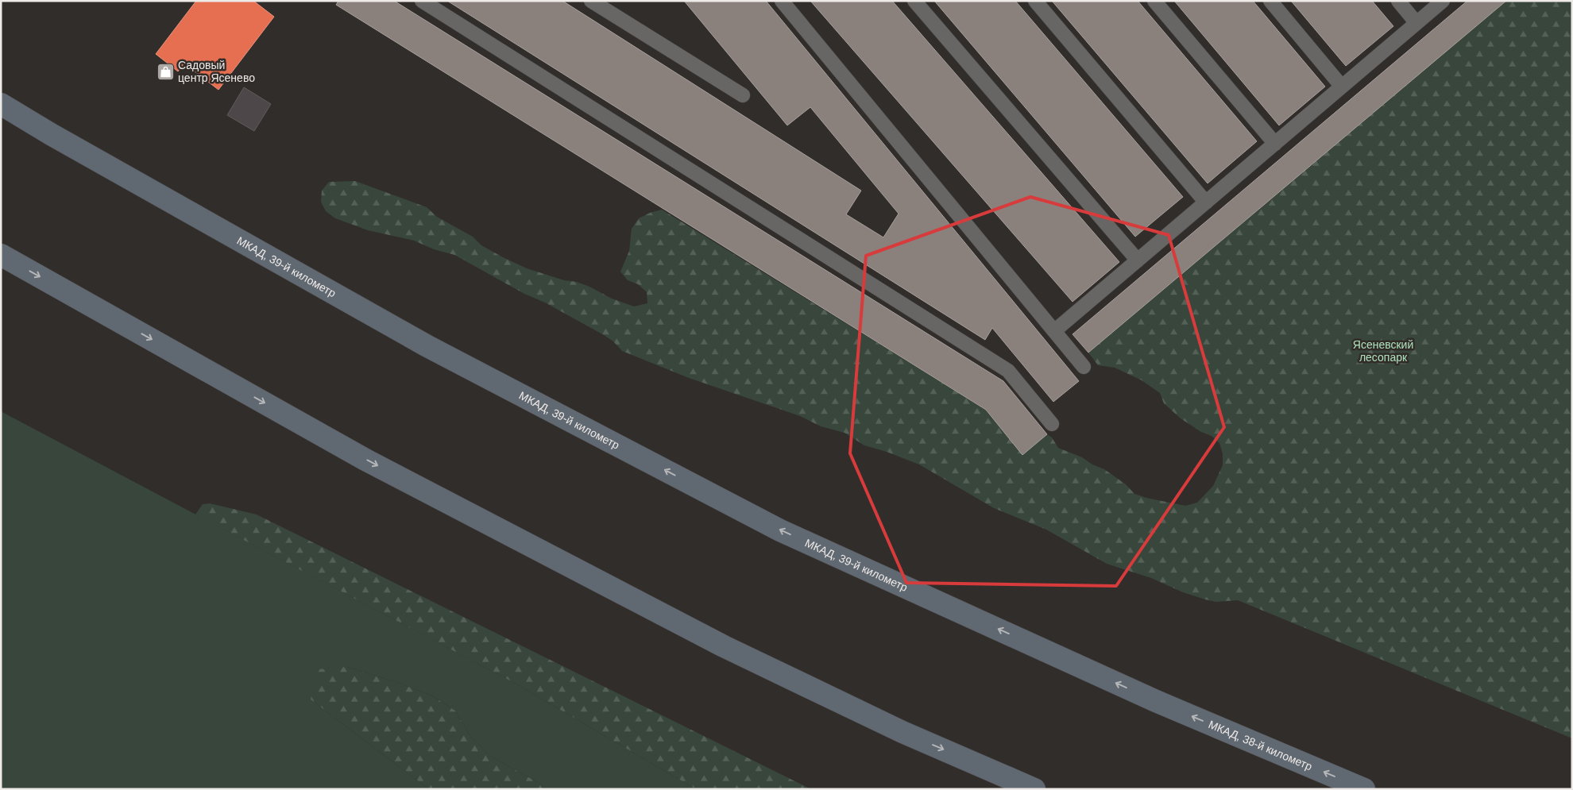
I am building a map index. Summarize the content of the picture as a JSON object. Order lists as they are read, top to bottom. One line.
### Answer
{"streets":{"highway":["МКАД, 39-й километр","МКАД, 38-й километр"]},"crossings":[["МКАД, 39-й километр","МКАД, 38-й километр"]],"one_way":["МКАД, 38-й километр"],"parks":["Ясеневский лесопарк"],"places":{"shop":["Садовый центр Ясенево"]}}
